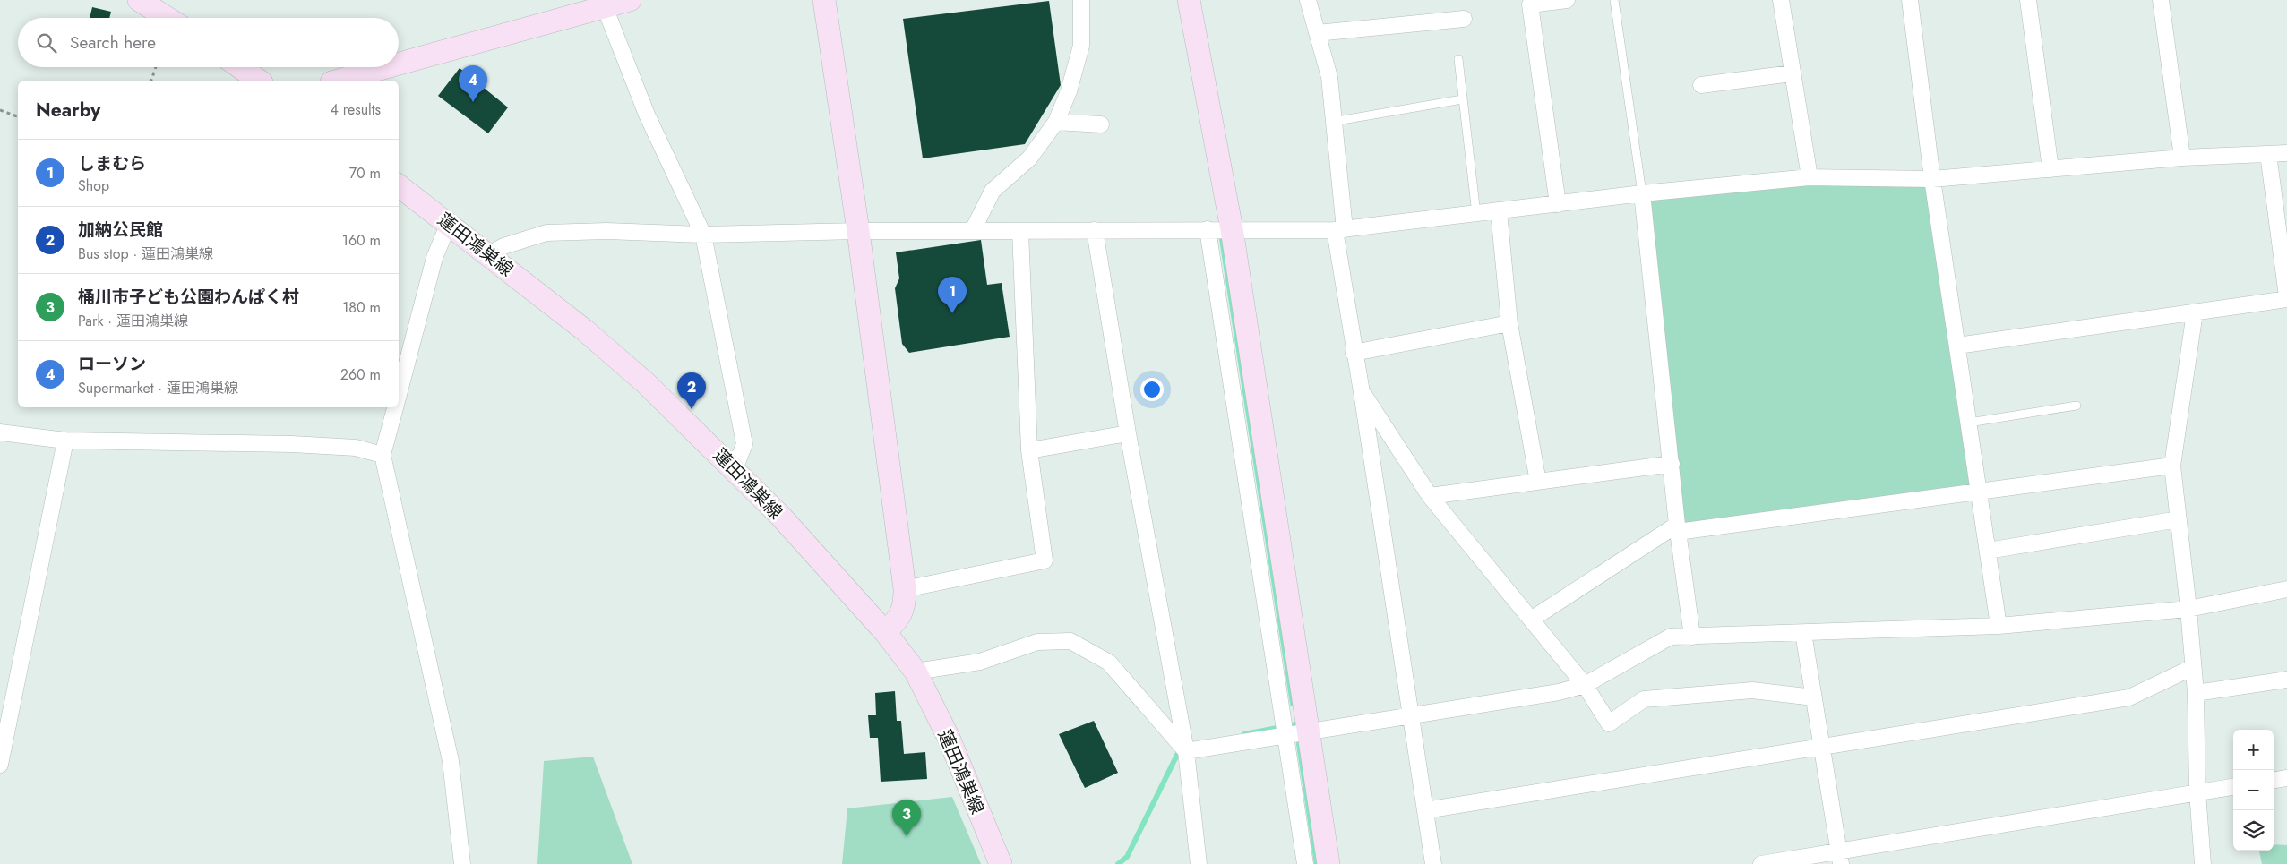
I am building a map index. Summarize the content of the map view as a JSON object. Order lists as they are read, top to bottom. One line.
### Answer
{"streets":{"street":["蓮田鴻巣線"]},"page":{"search":"Search here","pins":["4","1","2","3"],"heading":["Nearby","4 results"],"list":[{"mark":"1","name":"しまむら","note":"Shop","value":"70 m"},{"mark":"2","name":"加納公民館","note":"Bus stop · 蓮田鴻巣線","value":"160 m"},{"mark":"3","name":"桶川市子ども公園わんぱく村","note":"Park · 蓮田鴻巣線","value":"180 m"},{"mark":"4","name":"ローソン","note":"Supermarket · 蓮田鴻巣線","value":"260 m"}],"map_buttons":["+","−"]}}
